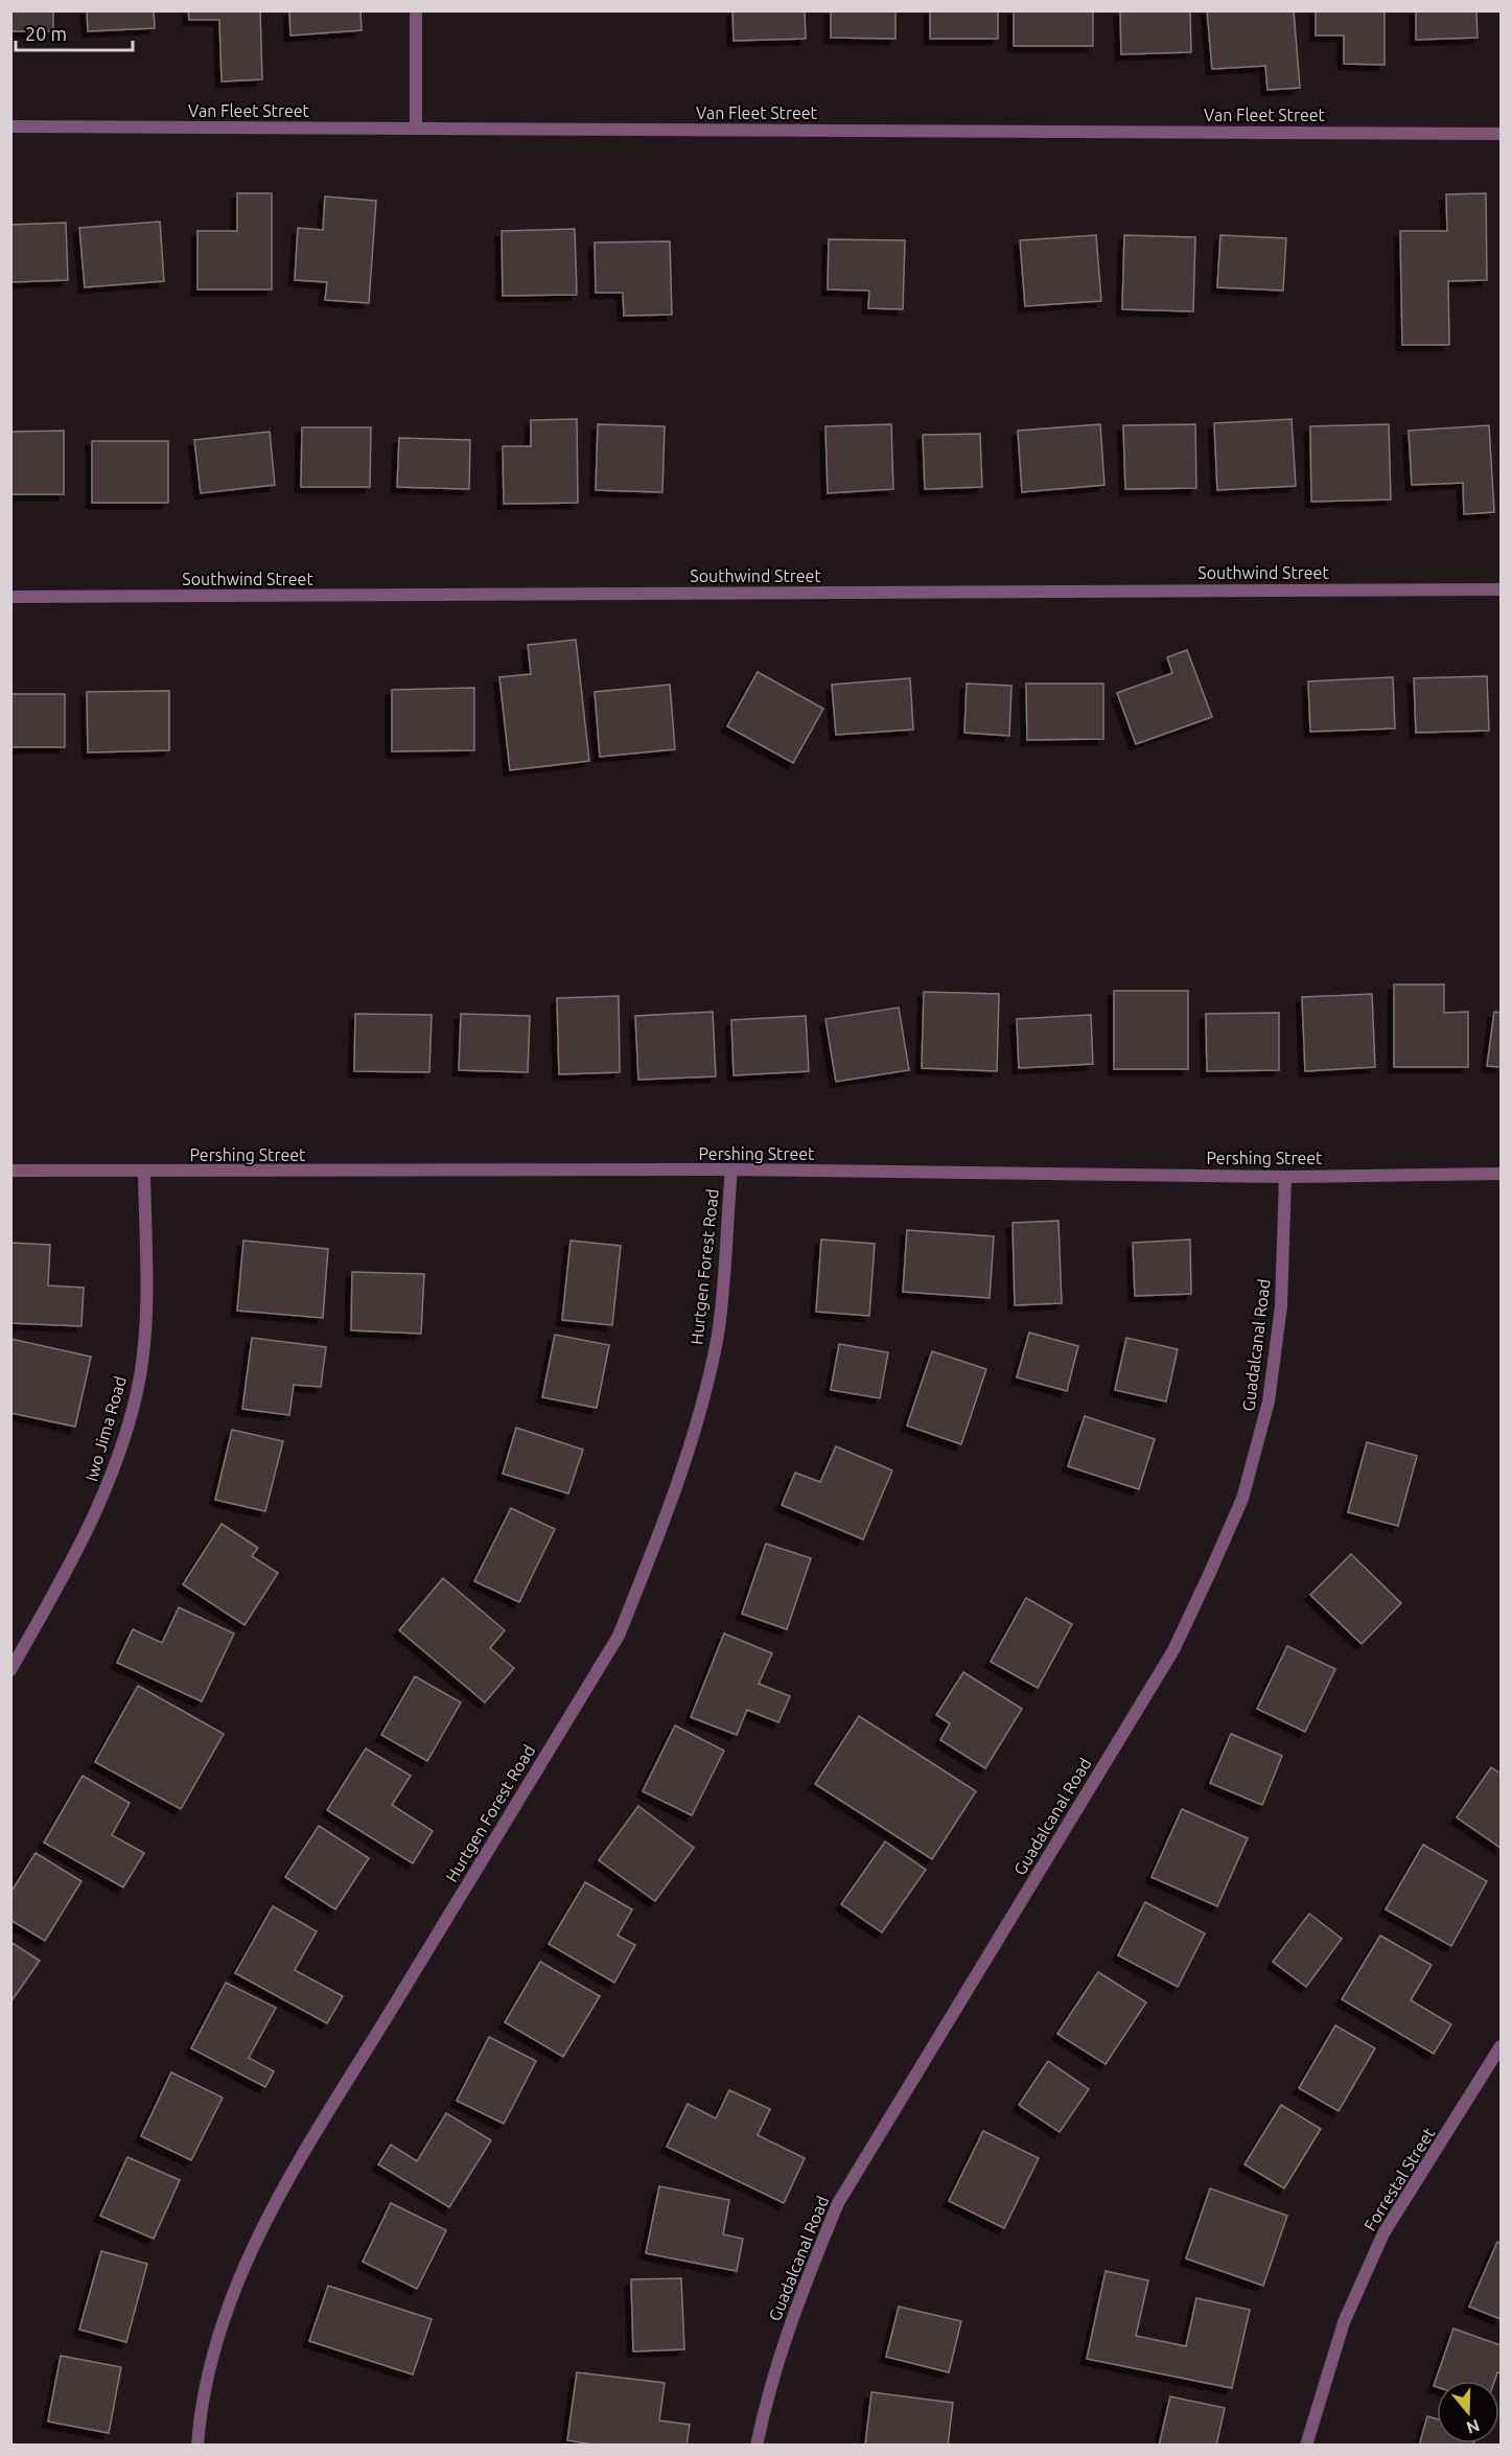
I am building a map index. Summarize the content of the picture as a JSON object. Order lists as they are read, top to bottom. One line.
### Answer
{"streets":{"street":["Van Fleet Street","Southwind Street","Pershing Street","Hurtgen Forest Road","Guadalcanal Road","Iwo Jima Road","Forrestal Street"]},"crossings":[["Pershing Street","Hurtgen Forest Road"],["Pershing Street","Guadalcanal Road"],["Pershing Street","Iwo Jima Road"]],"scale_bar":"20 m","north":"bottom"}
